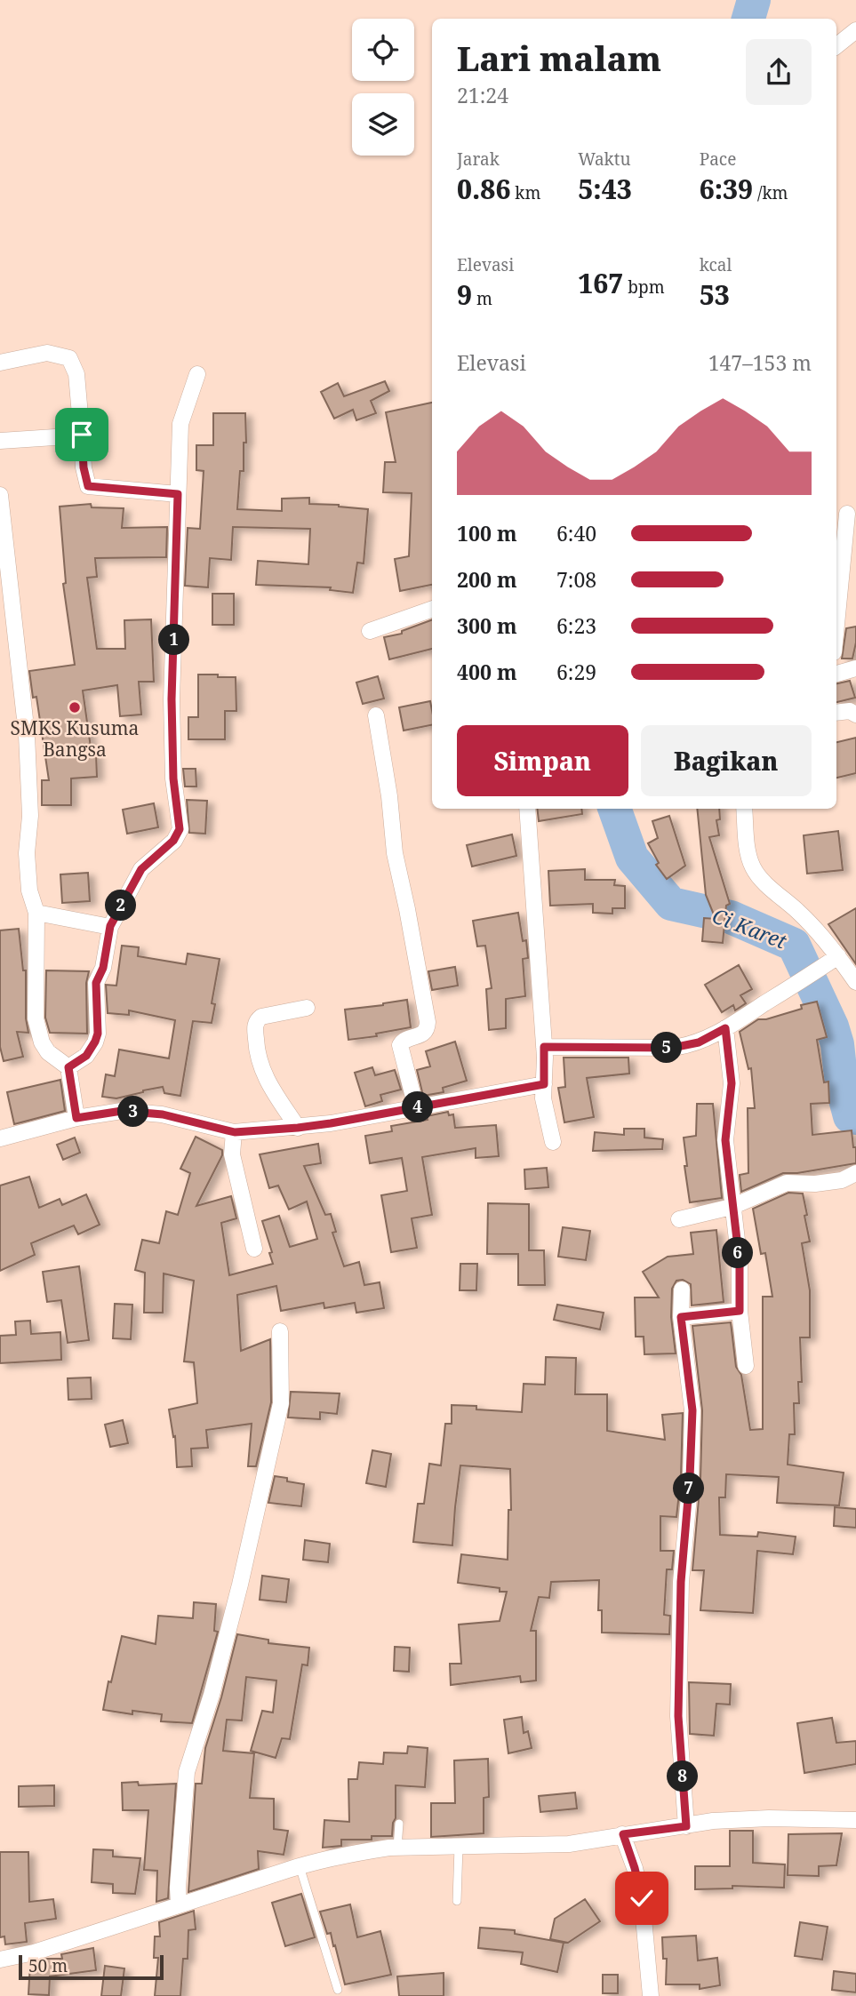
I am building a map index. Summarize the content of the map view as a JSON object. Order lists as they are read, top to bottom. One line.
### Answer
{"water":["Ci Karet"],"places":["SMKS Kusuma Bangsa"],"scale_bar":"50 m","page":{"heading":["Lari malam","21:24"],"stats":[["Jarak","0.86 km"],["Waktu","5:43"],["Pace","6:39 /km"],["Elevasi","9 m"],["167 bpm"],["kcal","53"]],"chart":["Elevasi","147–153 m"],"list":[{"name":"100 m","note":"6:40"},{"name":"200 m","note":"7:08"},{"name":"300 m","note":"6:23"},{"name":"400 m","note":"6:29"}],"pins":["1","2","5","4","3","6","7","8"],"buttons":["Simpan","Bagikan"],"scale":"50 m"}}
